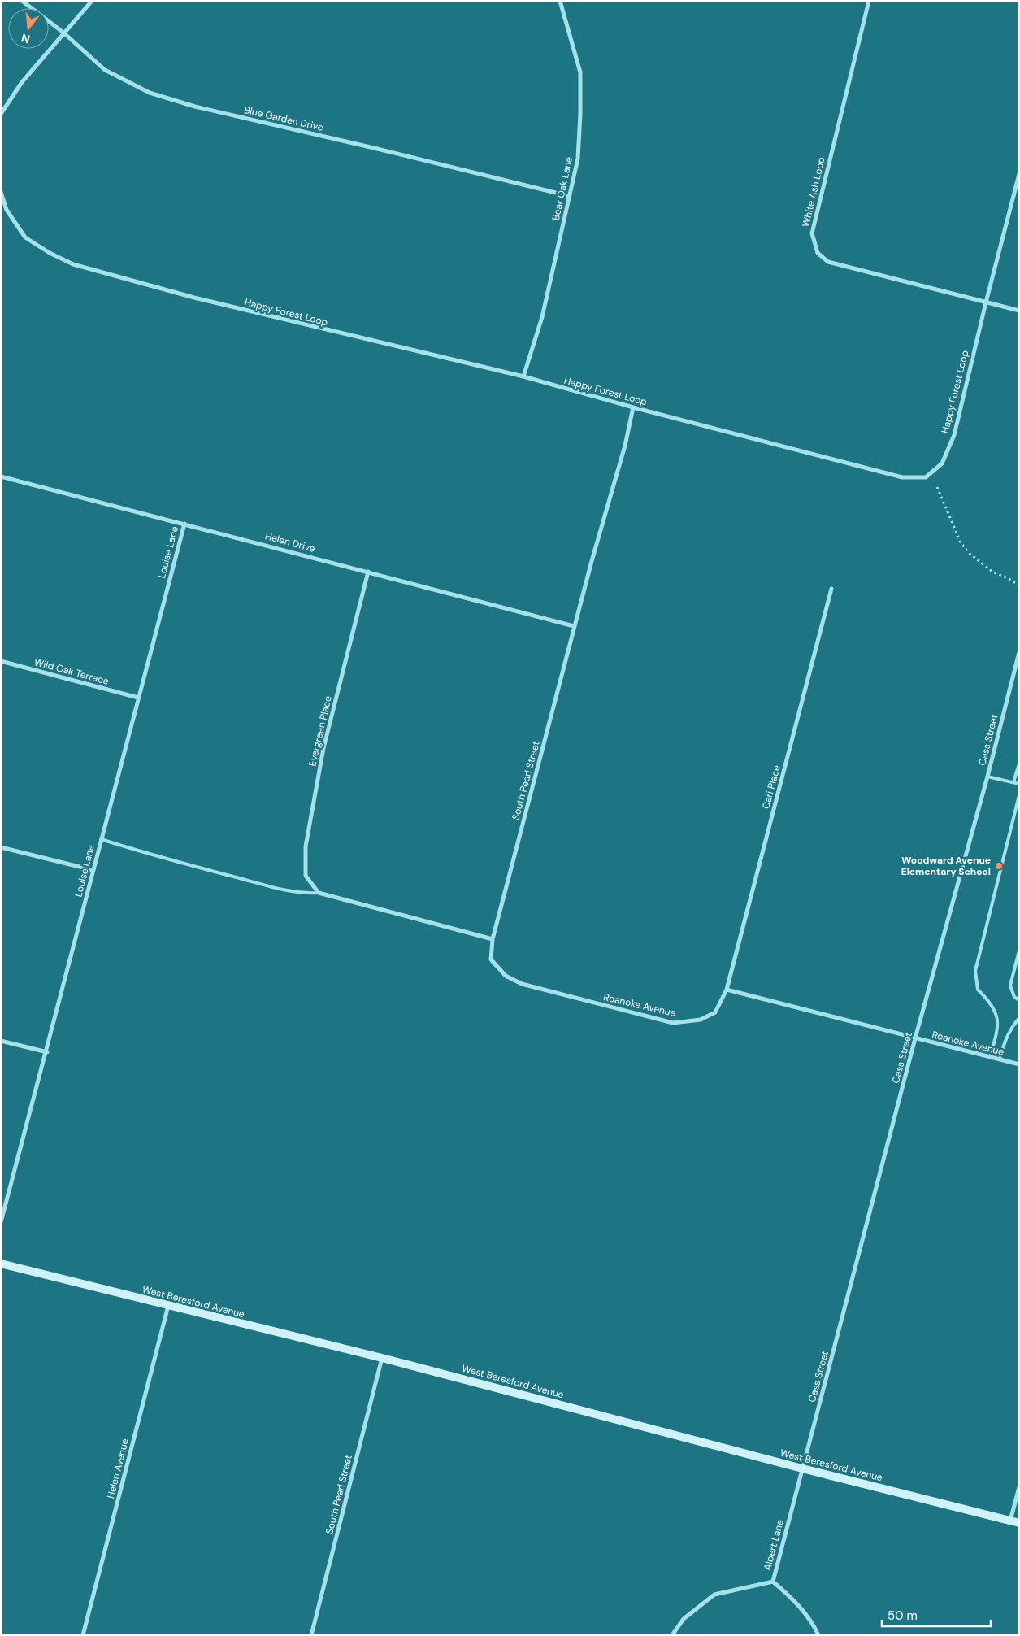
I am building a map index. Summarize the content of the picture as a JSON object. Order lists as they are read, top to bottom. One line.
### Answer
{"streets":{"street":["Blue Garden Drive","Bear Oak Lane","White Ash Loop","Happy Forest Loop","Helen Drive","Louise Lane","Wild Oak Terrace","Evergreen Place","Cass Street","South Pearl Street","Cari Place","Roanoke Avenue","West Beresford Avenue","Helen Avenue","Albert Lane"]},"crossings":[["Blue Garden Drive","Bear Oak Lane"],["Bear Oak Lane","Happy Forest Loop"],["White Ash Loop","Happy Forest Loop"],["Happy Forest Loop","South Pearl Street"],["Helen Drive","Louise Lane"],["Helen Drive","Evergreen Place"],["Helen Drive","South Pearl Street"],["Louise Lane","Wild Oak Terrace"],["Cass Street","Roanoke Avenue"],["Cass Street","West Beresford Avenue"],["Cass Street","Albert Lane"],["South Pearl Street","Roanoke Avenue"],["South Pearl Street","West Beresford Avenue"],["Cari Place","Roanoke Avenue"],["West Beresford Avenue","Helen Avenue"],["West Beresford Avenue","Albert Lane"]],"places":["Woodward Avenue Elementary School"],"scale_bar":"50 m","north":"bottom"}
